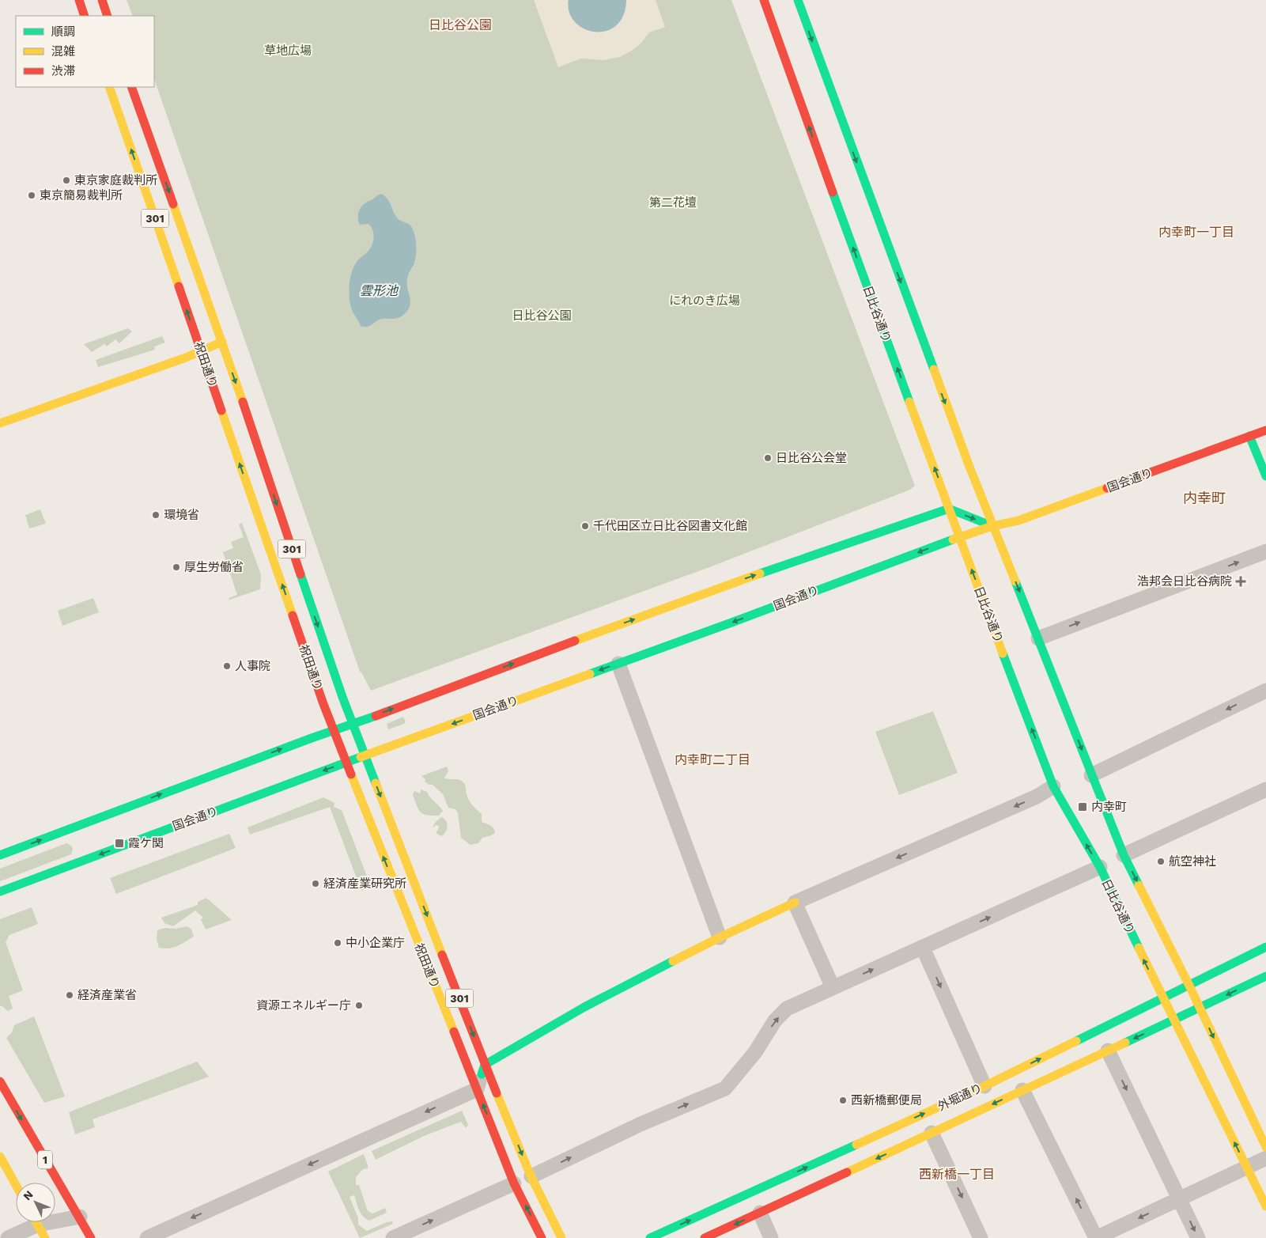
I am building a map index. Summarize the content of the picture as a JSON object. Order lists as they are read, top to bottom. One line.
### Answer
{"streets":{"main road":["301","日比谷通り","祝田通り","国会通り","外堀通り","1"]},"crossings":[["日比谷通り","国会通り"],["日比谷通り","外堀通り"],["祝田通り","国会通り"]],"districts":["日比谷公園","内幸町一丁目","内幸町","内幸町二丁目","西新橋一丁目"],"water":["雲形池"],"parks":["草地広場","第二花壇","にれのき広場","日比谷公園"],"places":{"other":["東京家庭裁判所","東京簡易裁判所","日比谷公会堂","環境省","千代田区立日比谷図書文化館","厚生労働省","人事院","航空神社","経済産業研究所","中小企業庁","経済産業省","資源エネルギー庁","西新橋郵便局"],"health":["浩邦会日比谷病院"],"transit":["内幸町","霞ケ関"]},"legend":["順調","混雑","渋滞"],"north":"top left"}
